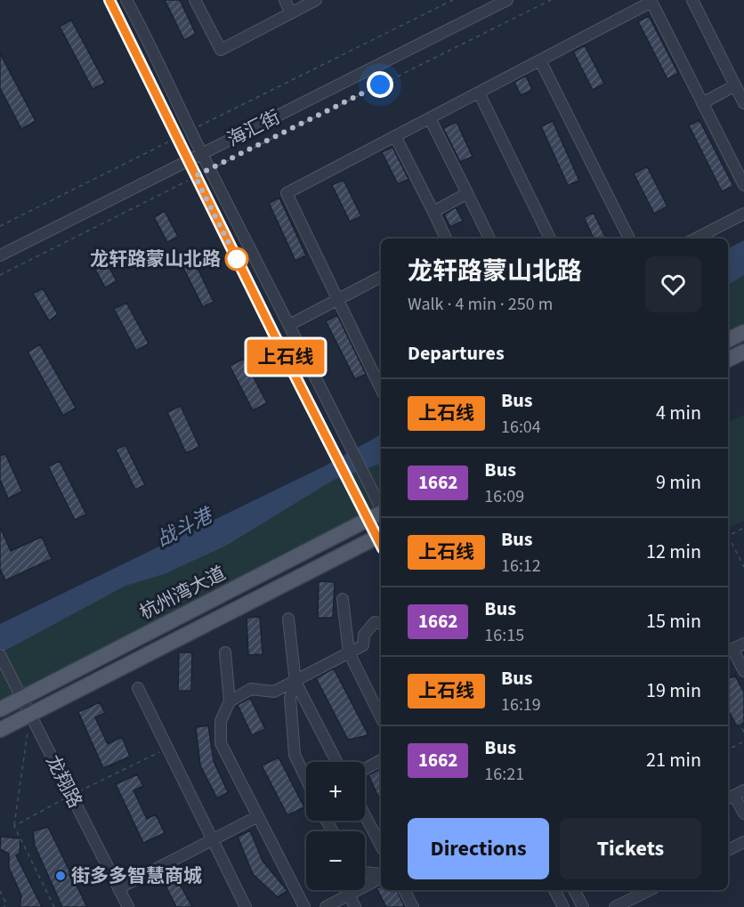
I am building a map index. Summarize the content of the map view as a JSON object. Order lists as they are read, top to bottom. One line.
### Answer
{"streets":{"main road":["杭州湾大道"],"street":["海汇街","龙翔路"]},"crossings":[["杭州湾大道","龙翔路"]],"water":["战斗港"],"places":["龙轩路蒙山北路","街多多智慧商城"],"lines":["bus line 上石线"],"page":{"on_map":"上石线","heading":[["龙轩路蒙山北路","Walk · 4 min · 250 m"],"Departures"],"list":[{"mark":"上石线","name":"Bus","note":"16:04","value":"4 min"},{"mark":"1662","name":"Bus","note":"16:09","value":"9 min"},{"mark":"上石线","name":"Bus","note":"16:12","value":"12 min"},{"mark":"1662","name":"Bus","note":"16:15","value":"15 min"},{"mark":"上石线","name":"Bus","note":"16:19","value":"19 min"},{"mark":"1662","name":"Bus","note":"16:21","value":"21 min"}],"map_buttons":["+","−"],"buttons":["Directions","Tickets"]}}
